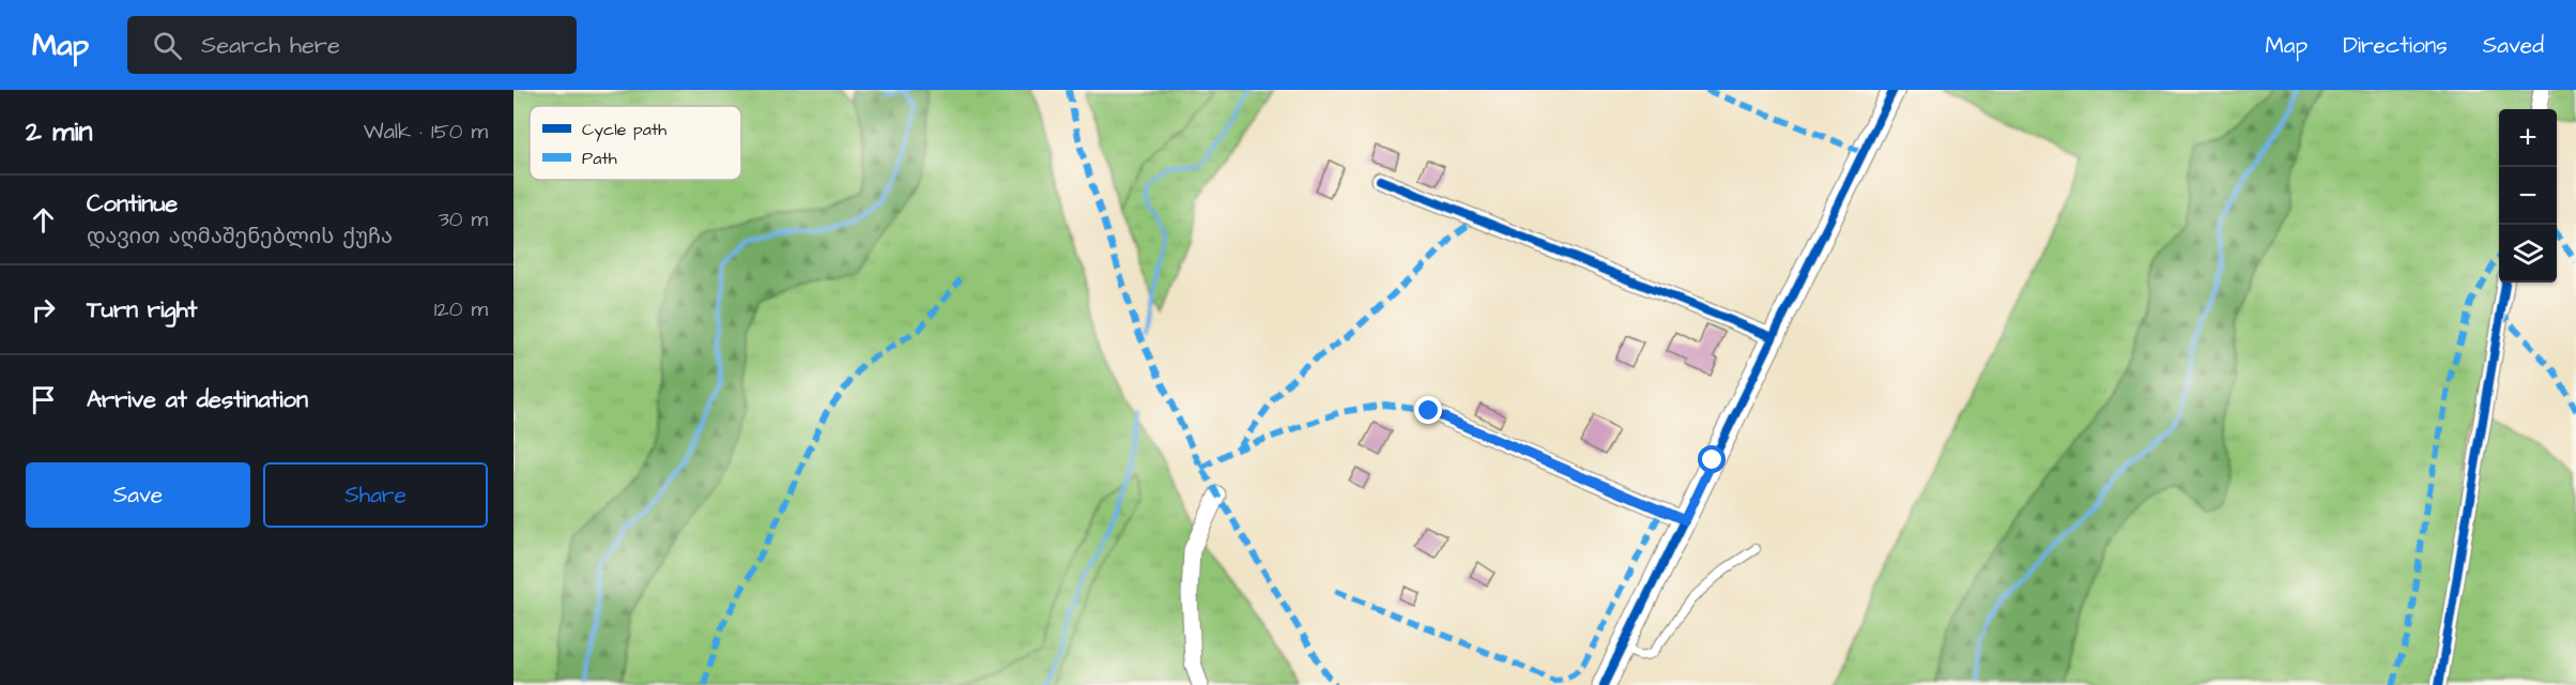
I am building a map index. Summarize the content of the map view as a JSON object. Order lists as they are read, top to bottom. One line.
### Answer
{"legend":["Cycle path","Path"],"page":{"header":"Map","search":"Search here","nav":["Map","Directions","Saved"],"heading":["2 min","Walk · 150 m"],"map_buttons":["+","−"],"list":[["Continue","დავით აღმაშენებლის ქუჩა","30 m"],["Turn right","120 m"],"Arrive at destination"],"buttons":["Save","Share"]}}
